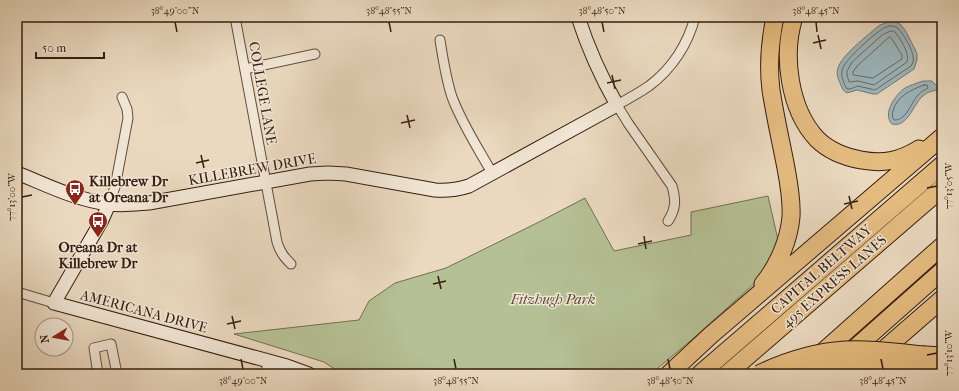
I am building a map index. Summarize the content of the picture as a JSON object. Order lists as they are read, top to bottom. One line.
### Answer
{"streets":{"highway":["CAPITAL BELTWAY","495 EXPRESS LANES"],"street":["COLLEGE LANE","KILLEBREW DRIVE","AMERICANA DRIVE"]},"crossings":[["COLLEGE LANE","KILLEBREW DRIVE"]],"parks":["Fitzhugh Park"],"places":{"bus stop":["Killebrew Dr at Oreana Dr","Oreana Dr at Killebrew Dr"]},"scale_bar":"50 m","north":"left","coordinates":["38°49'00\"N","38°48'55\"N","38°48'50\"N","38°48'45\"N","77°13'05\"W","77°13'00\"W","77°13'10\"W"]}
